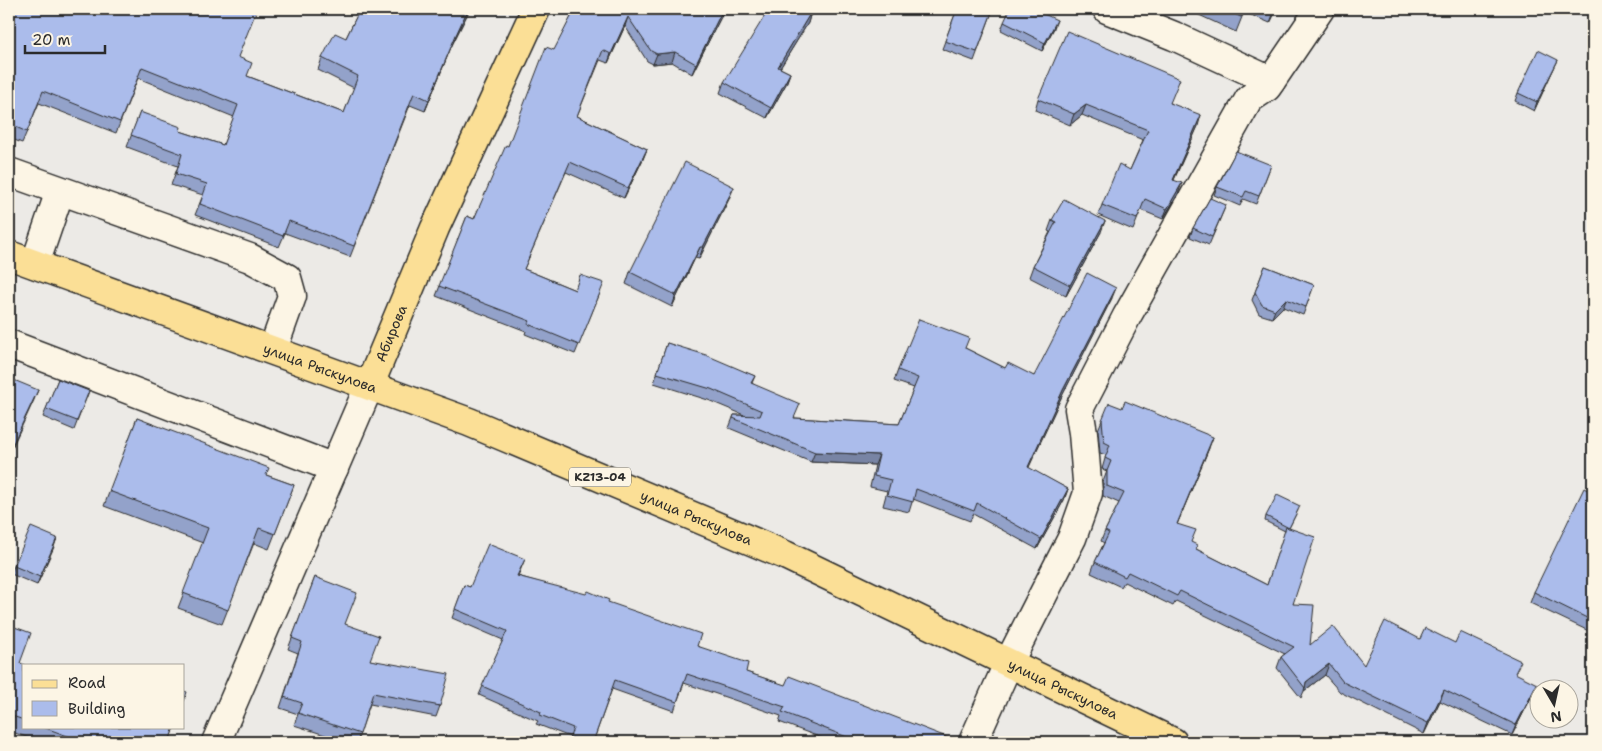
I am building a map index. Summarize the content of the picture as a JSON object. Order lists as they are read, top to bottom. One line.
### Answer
{"streets":{"main road":["Абирова","улица Рыскулова","KZ13-04"]},"crossings":[["Абирова","улица Рыскулова"]],"legend":["Road","Building"],"scale_bar":"20 m","north":"bottom"}
